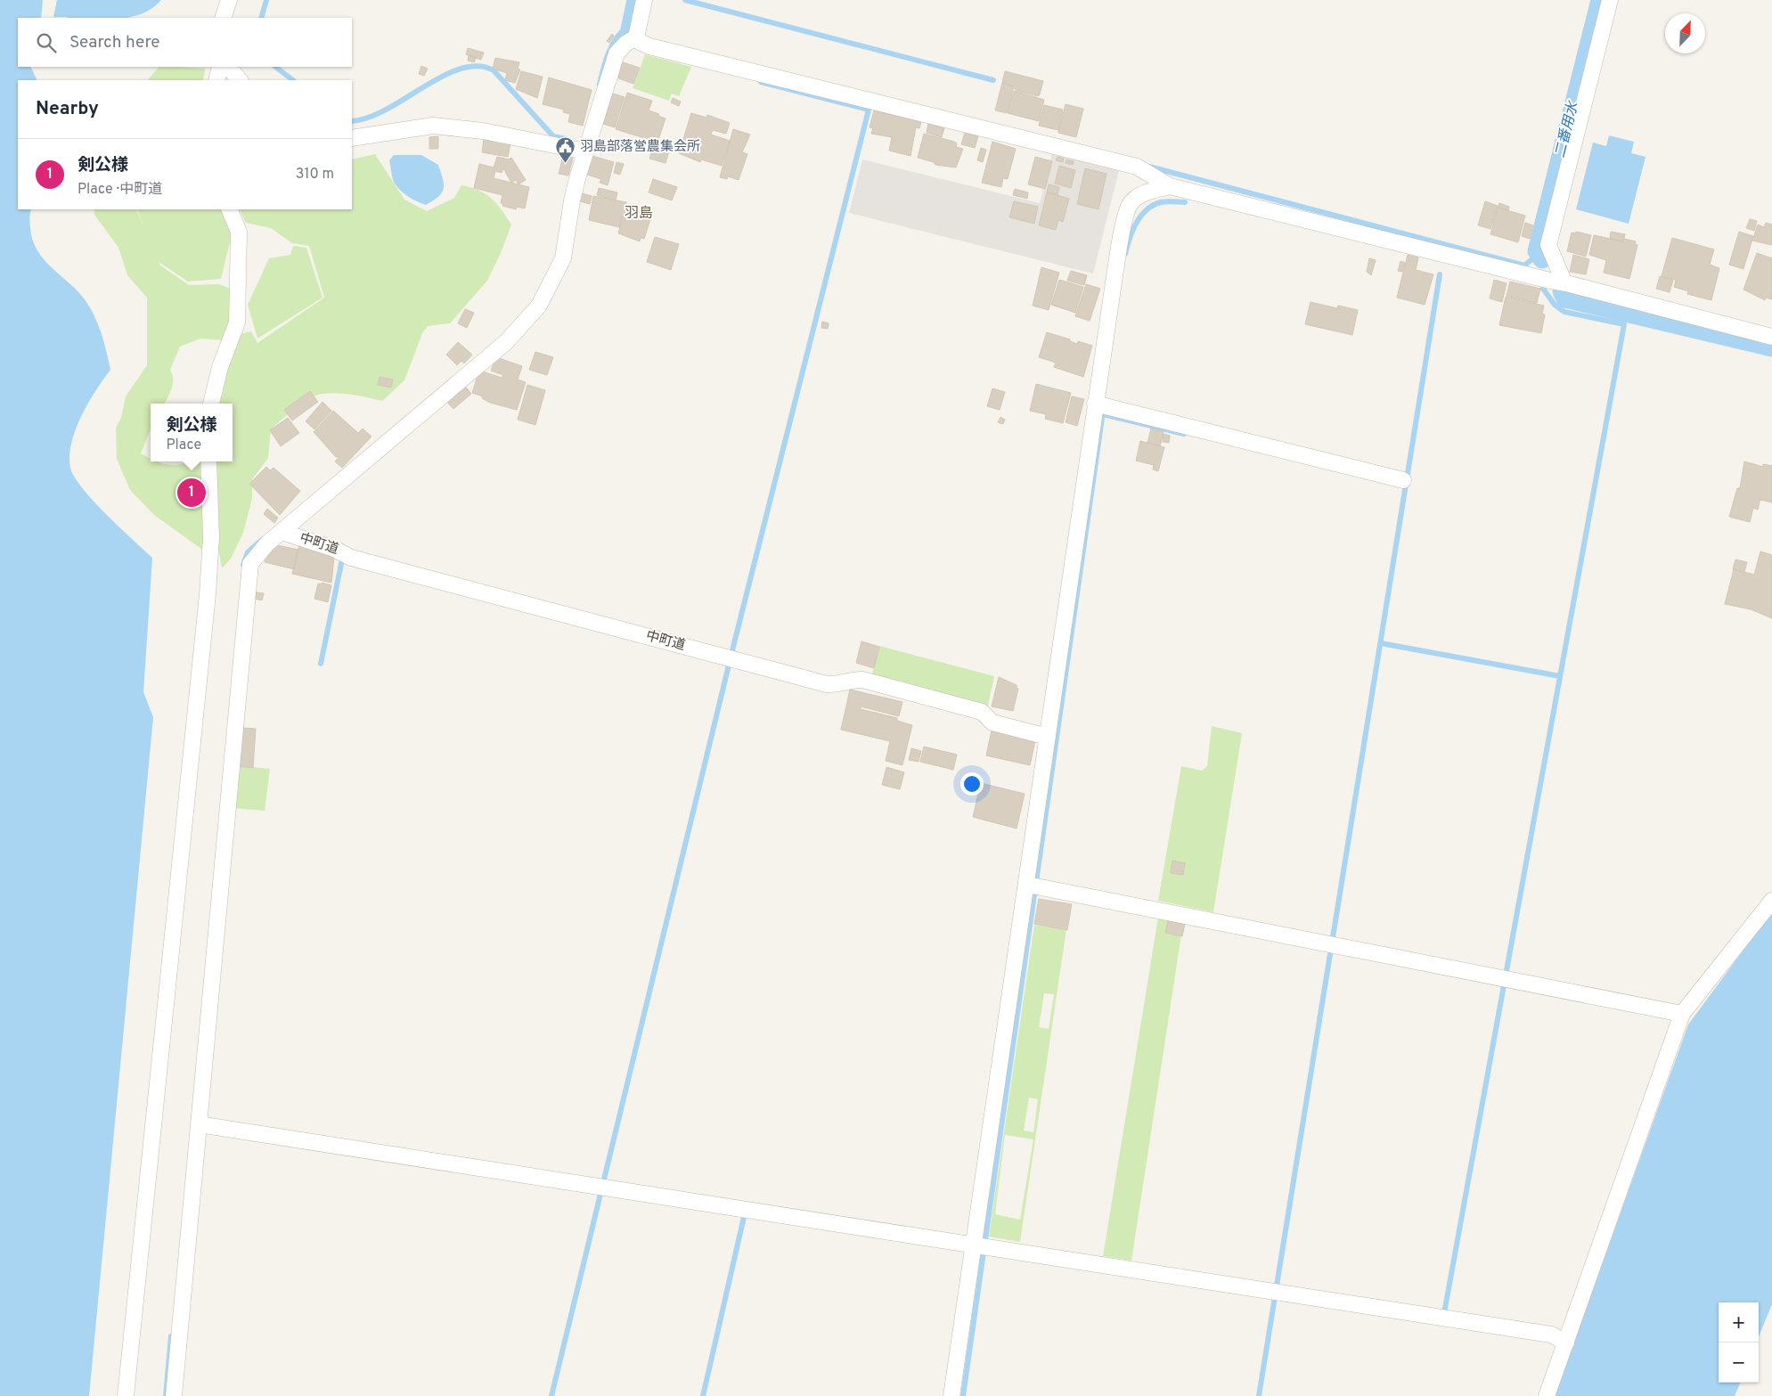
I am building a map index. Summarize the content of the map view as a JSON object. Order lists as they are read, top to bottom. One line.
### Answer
{"streets":{"street":["中町道"]},"districts":["羽島"],"water":["二番用水"],"places":{"public building":["羽島部落営農集会所"]},"north":"top right","page":{"search":"Search here","heading":"Nearby","list":[{"mark":"1","name":"剣公様","note":"Place · 中町道","value":"310 m"}],"popup":["剣公様","Place"],"pins":"1","map_buttons":["+","−"]}}
